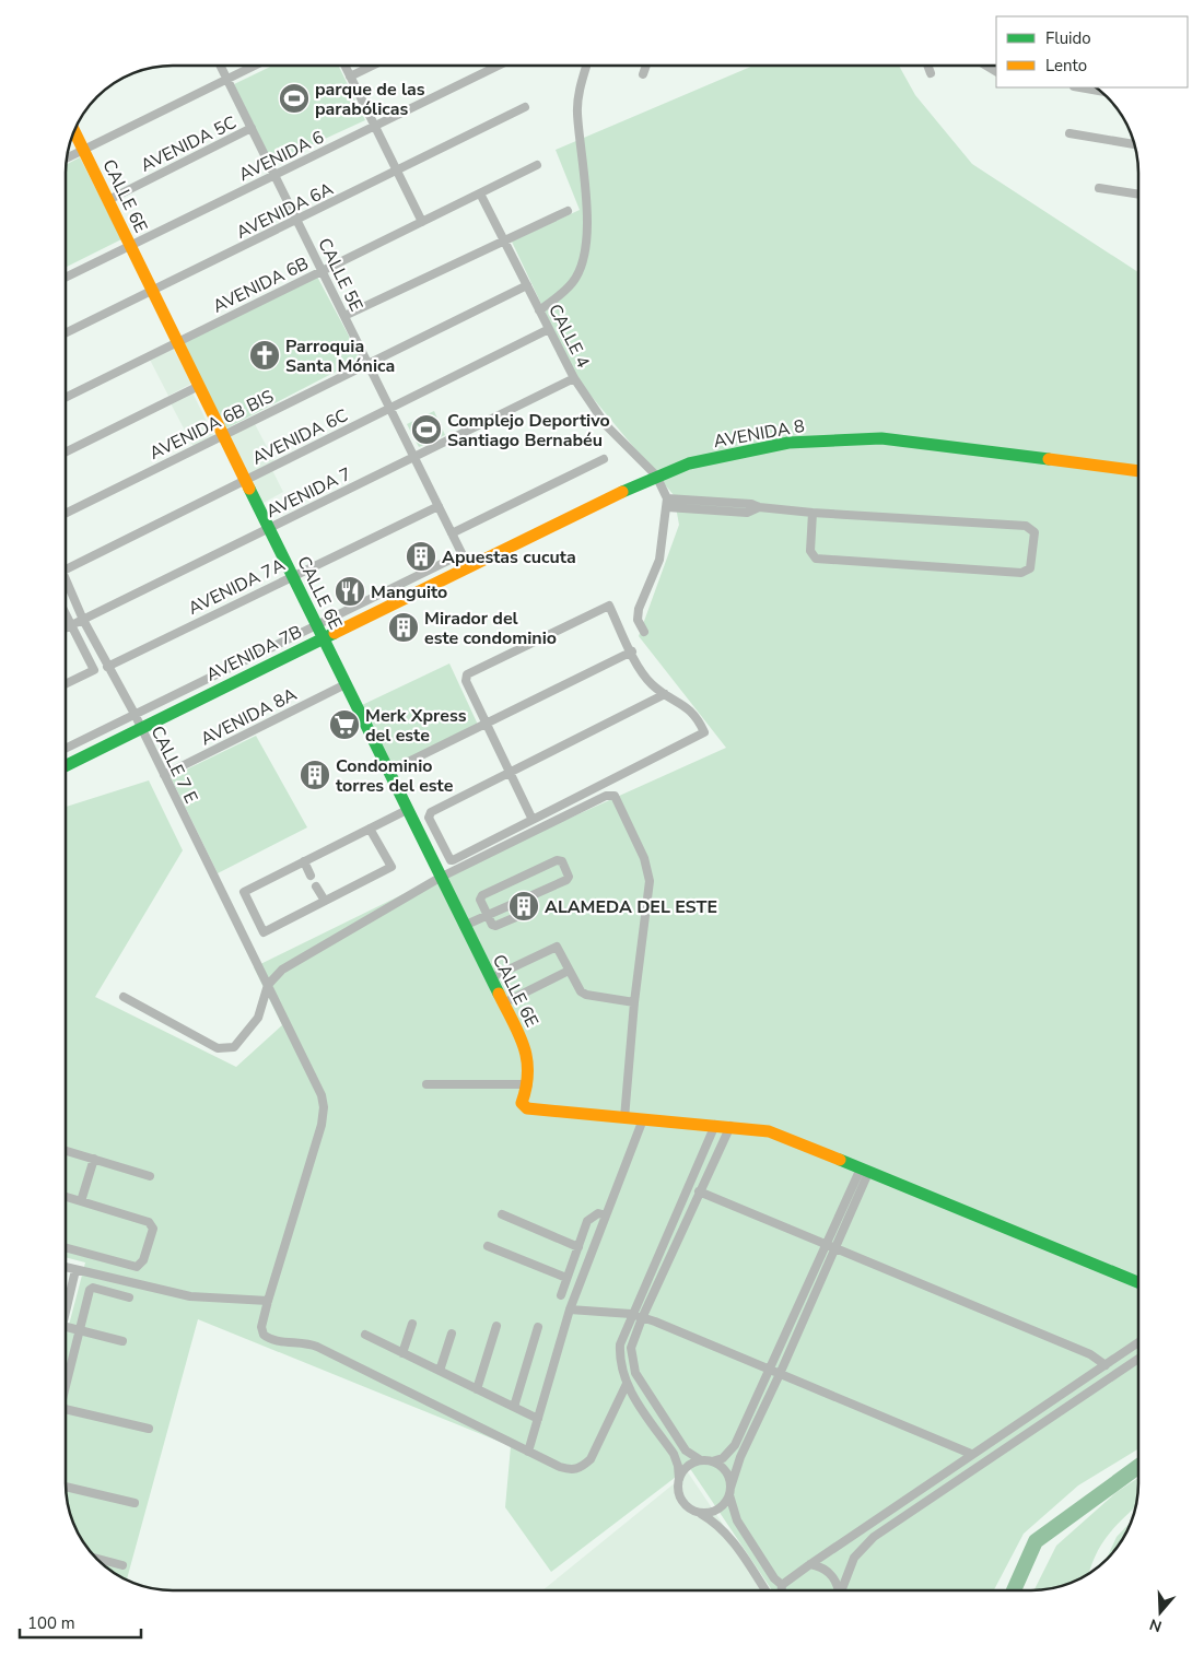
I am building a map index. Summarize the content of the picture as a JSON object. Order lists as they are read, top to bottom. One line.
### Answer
{"streets":{"street":["AVENIDA 5C","AVENIDA 6","CALLE 6E","AVENIDA 6A","CALLE 5E","AVENIDA 6B","CALLE 4","AVENIDA 6B BIS","AVENIDA 8","AVENIDA 6C","AVENIDA 7","AVENIDA 7A","AVENIDA 7B","AVENIDA 8A","CALLE 7 E"]},"crossings":[["AVENIDA 5C","CALLE 6E"],["AVENIDA 5C","CALLE 5E"],["AVENIDA 6","CALLE 6E"],["AVENIDA 6","CALLE 5E"],["CALLE 6E","AVENIDA 6A"],["CALLE 6E","AVENIDA 6B"],["CALLE 6E","AVENIDA 6B BIS"],["CALLE 6E","AVENIDA 6C"],["CALLE 6E","AVENIDA 7"],["CALLE 6E","AVENIDA 7A"],["CALLE 6E","AVENIDA 7B"],["CALLE 6E","AVENIDA 8A"],["AVENIDA 6A","CALLE 5E"],["CALLE 5E","AVENIDA 6B"],["CALLE 5E","AVENIDA 6B BIS"],["CALLE 5E","AVENIDA 8"],["CALLE 5E","AVENIDA 6C"],["CALLE 5E","AVENIDA 7"],["CALLE 5E","AVENIDA 7A"],["CALLE 5E","AVENIDA 7B"],["AVENIDA 6B","CALLE 4"],["CALLE 4","AVENIDA 6B BIS"],["CALLE 4","AVENIDA 8"],["CALLE 4","AVENIDA 6C"],["CALLE 4","AVENIDA 7"],["AVENIDA 8","AVENIDA 7B"],["AVENIDA 7","CALLE 7 E"],["AVENIDA 7A","CALLE 7 E"],["AVENIDA 7B","CALLE 7 E"],["AVENIDA 8A","CALLE 7 E"]],"places":{"sports":["parque de las parabólicas","Complejo Deportivo Santiago Bernabéu"],"church":["Parroquia Santa Mónica"],"building":["Apuestas cucuta","Mirador del este condominio","Condominio torres del este","ALAMEDA DEL ESTE"],"restaurant":["Manguito"],"supermarket":["Merk Xpress del este"]},"legend":["Fluido","Lento"],"scale_bar":"100 m","north":"bottom"}
